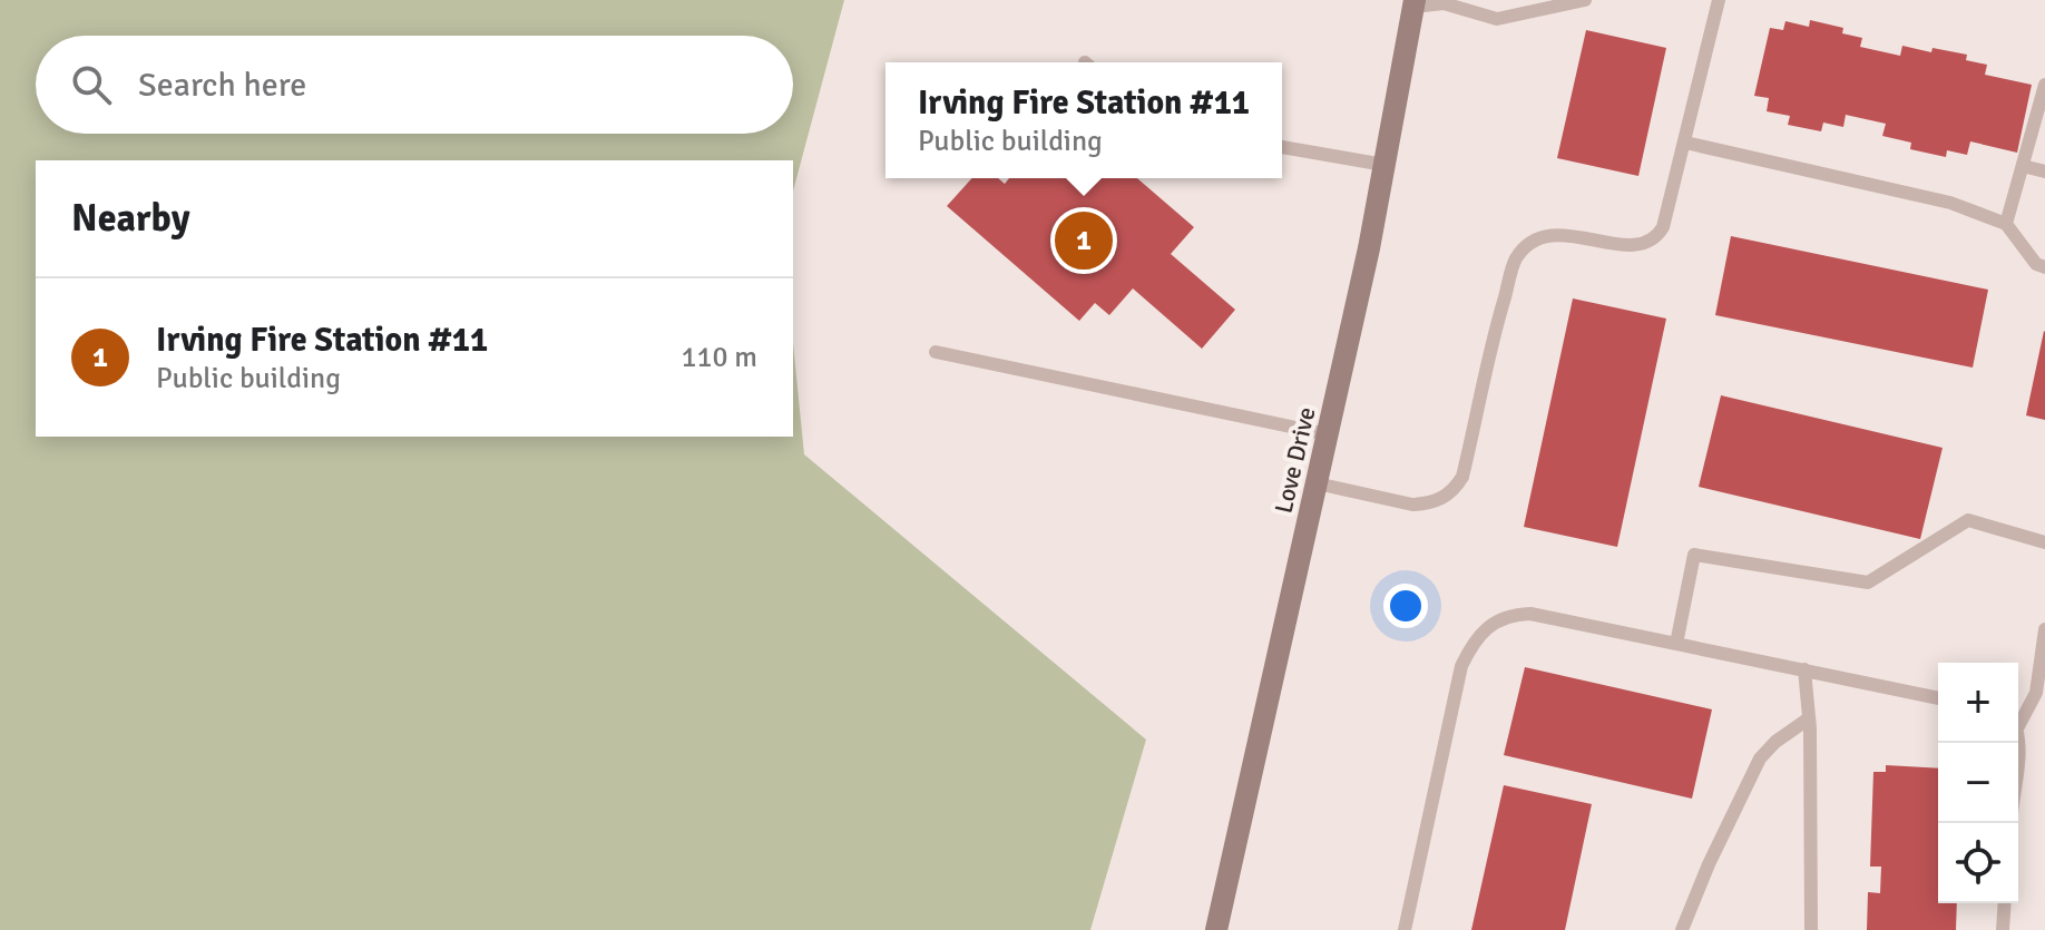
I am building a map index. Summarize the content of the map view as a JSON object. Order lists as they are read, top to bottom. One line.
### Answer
{"streets":{"street":["Love Drive"]},"page":{"search":"Search here","popup":["Irving Fire Station #11","Public building"],"heading":"Nearby","pins":"1","list":[{"mark":"1","name":"Irving Fire Station #11","note":"Public building","value":"110 m"}],"map_buttons":["+","−"]}}
